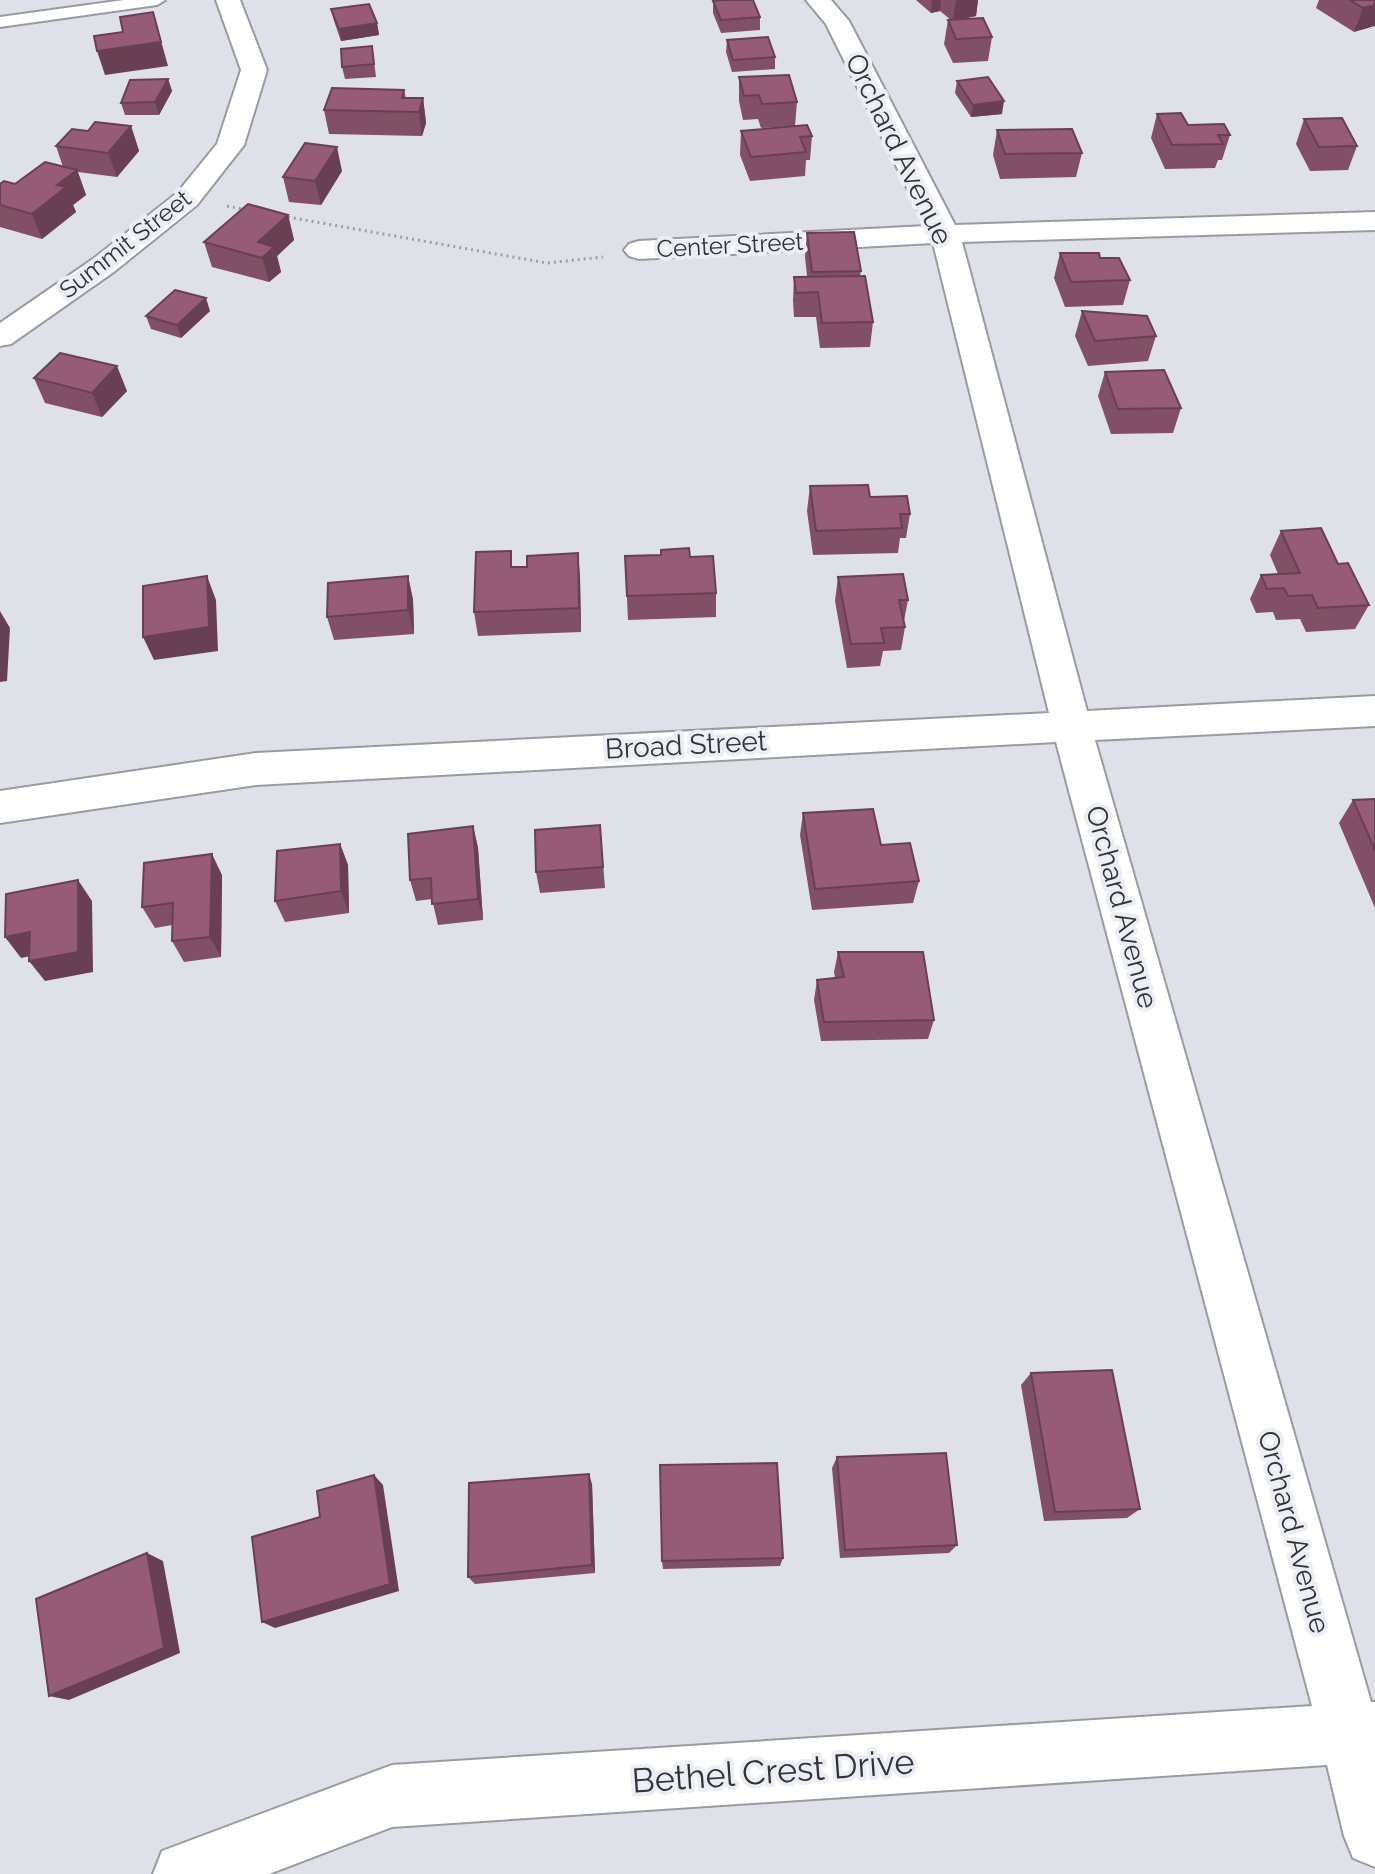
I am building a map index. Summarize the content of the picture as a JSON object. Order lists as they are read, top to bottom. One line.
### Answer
{"streets":{"street":["Orchard Avenue","Summit Street","Center Street","Broad Street","Bethel Crest Drive"]},"crossings":[["Orchard Avenue","Center Street"],["Orchard Avenue","Broad Street"],["Orchard Avenue","Bethel Crest Drive"]]}
